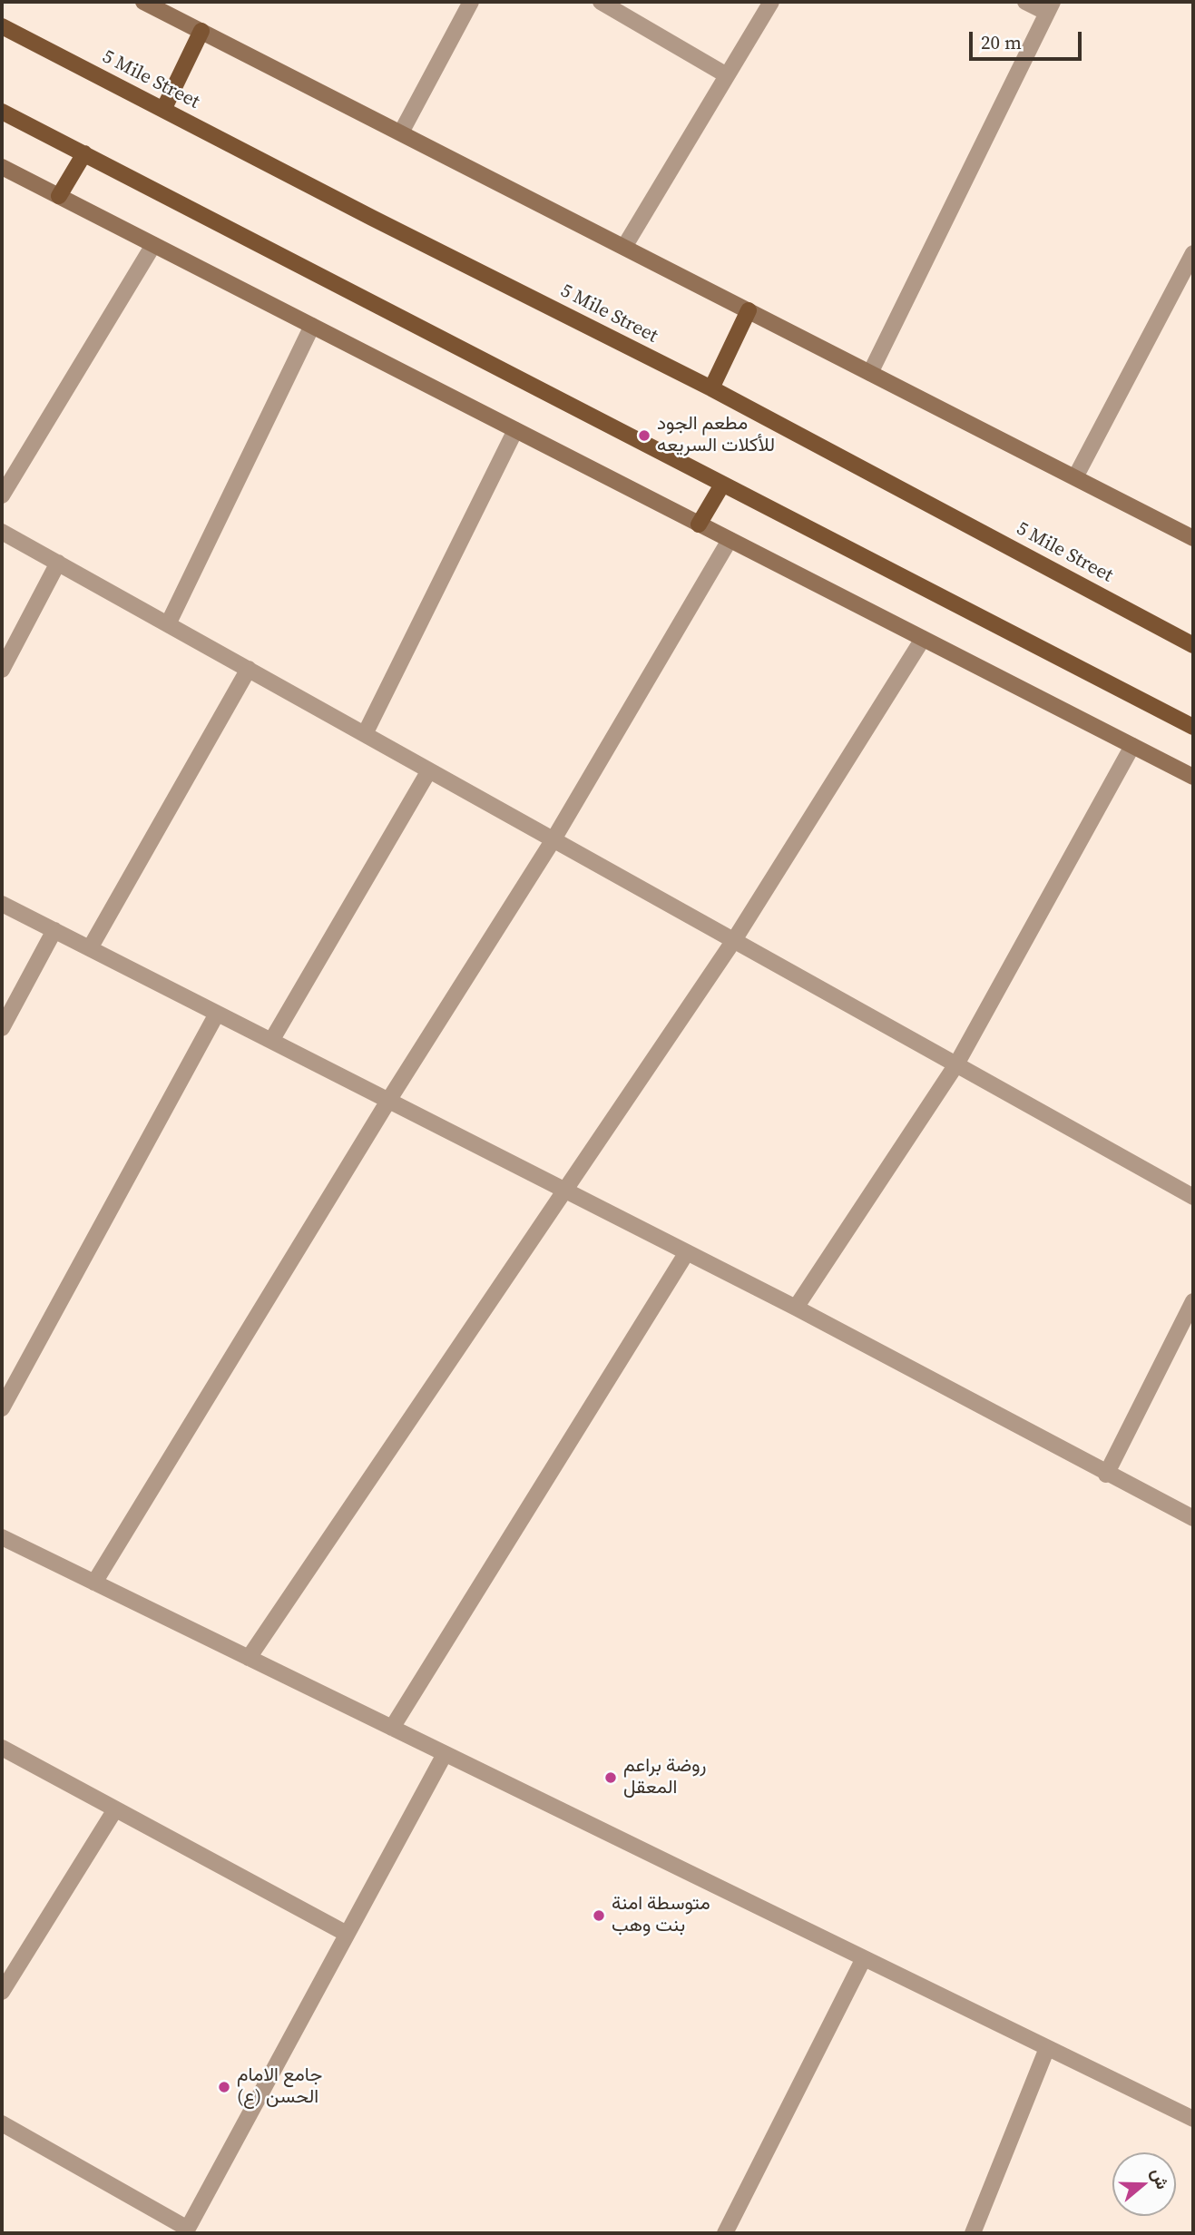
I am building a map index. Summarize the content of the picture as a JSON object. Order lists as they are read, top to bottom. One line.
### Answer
{"streets":{"main road":["5 Mile Street"]},"places":["مطعم الجود للأكلات السريعه","روضة براعم المعقل","متوسطة امنة بنت وهب","جامع الامام الحسن (ع)"],"scale_bar":"20 m","north":"right"}
